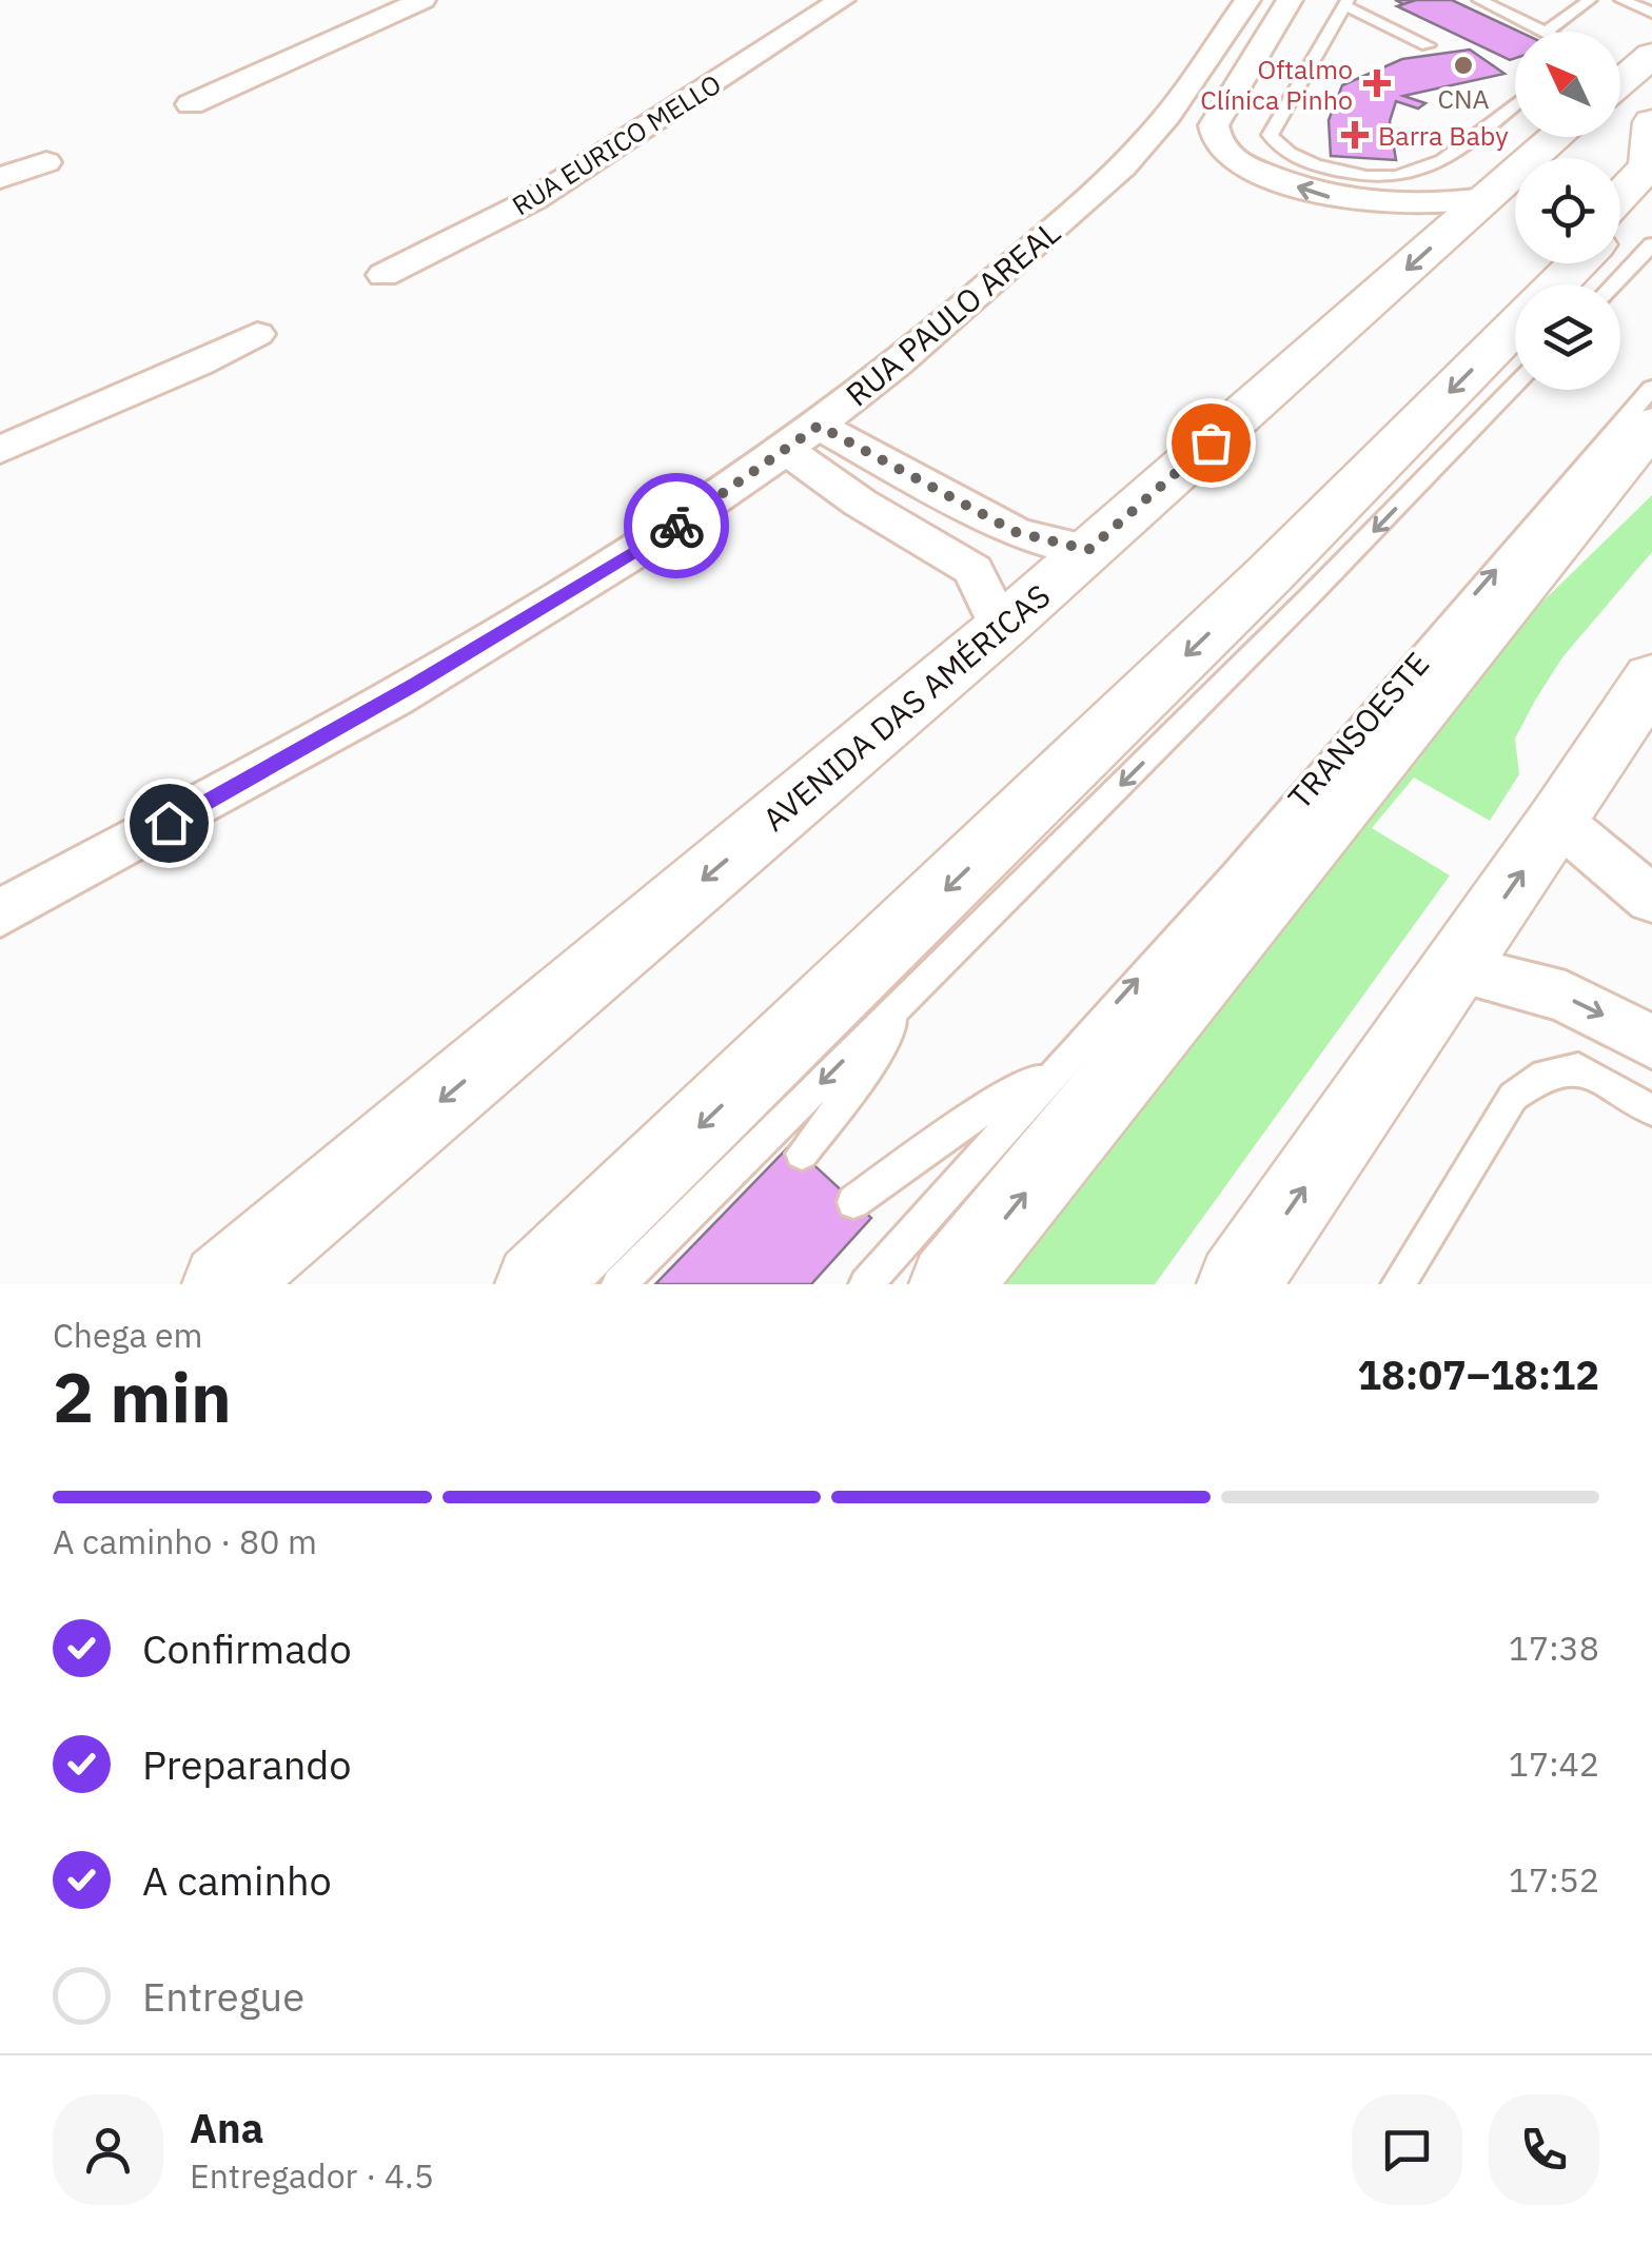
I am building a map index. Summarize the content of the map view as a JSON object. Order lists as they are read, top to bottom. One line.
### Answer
{"streets":{"main road":["AVENIDA DAS AMÉRICAS"],"street":["RUA EURICO MELLO","RUA PAULO AREAL"]},"places":{"other":["CNA"],"health":["Oftalmo Clínica Pinho","Barra Baby"]},"north":"top left","page":{"heading":["2 min","Chega em","18:07–18:12"],"panel":["Ana","Entregador · 4.5"],"bar":"A caminho · 80 m","list":[["Confirmado","17:38"],["Preparando","17:42"],["A caminho","17:52"],"Entregue"]}}
